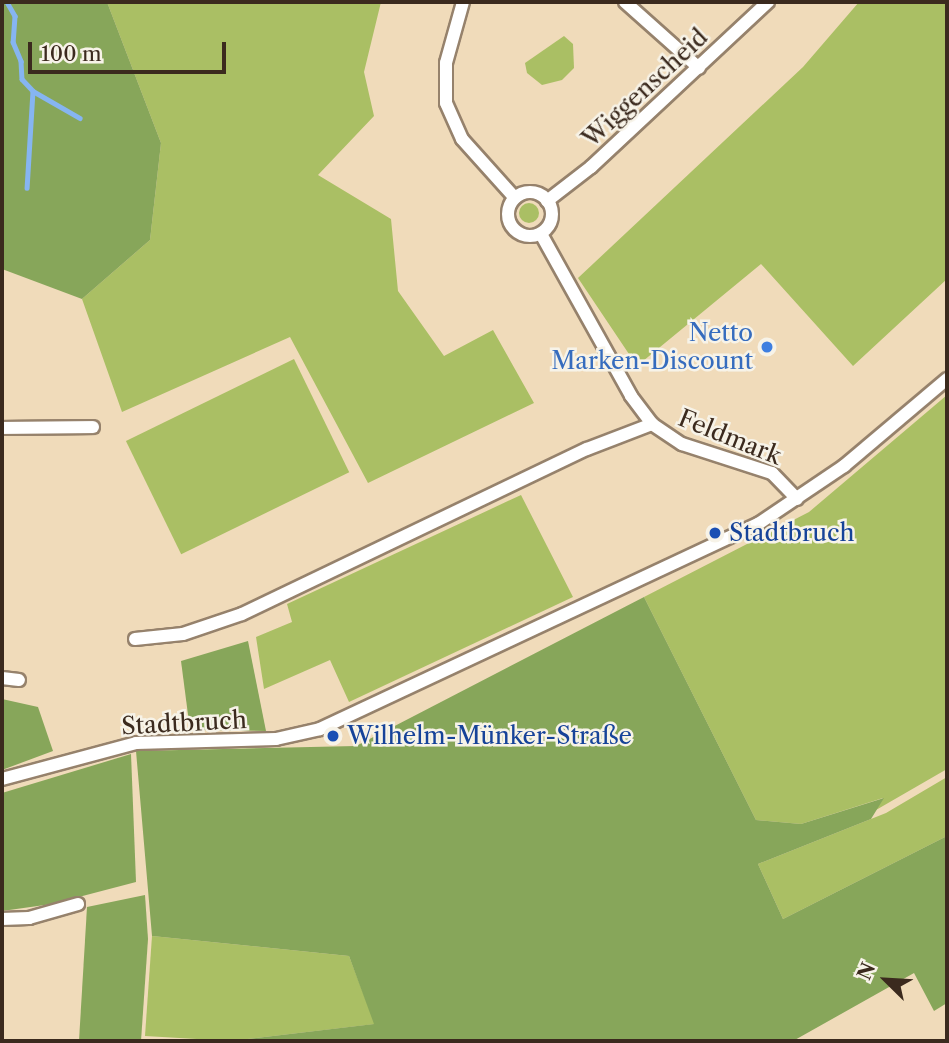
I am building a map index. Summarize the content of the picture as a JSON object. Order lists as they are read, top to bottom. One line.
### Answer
{"streets":{"street":["Wiggenscheid","Feldmark","Stadtbruch"]},"crossings":[["Wiggenscheid","Feldmark"],["Feldmark","Stadtbruch"]],"places":["Netto Marken-Discount","Stadtbruch","Wilhelm-Münker-Straße"],"scale_bar":"100 m","north":"top left"}
